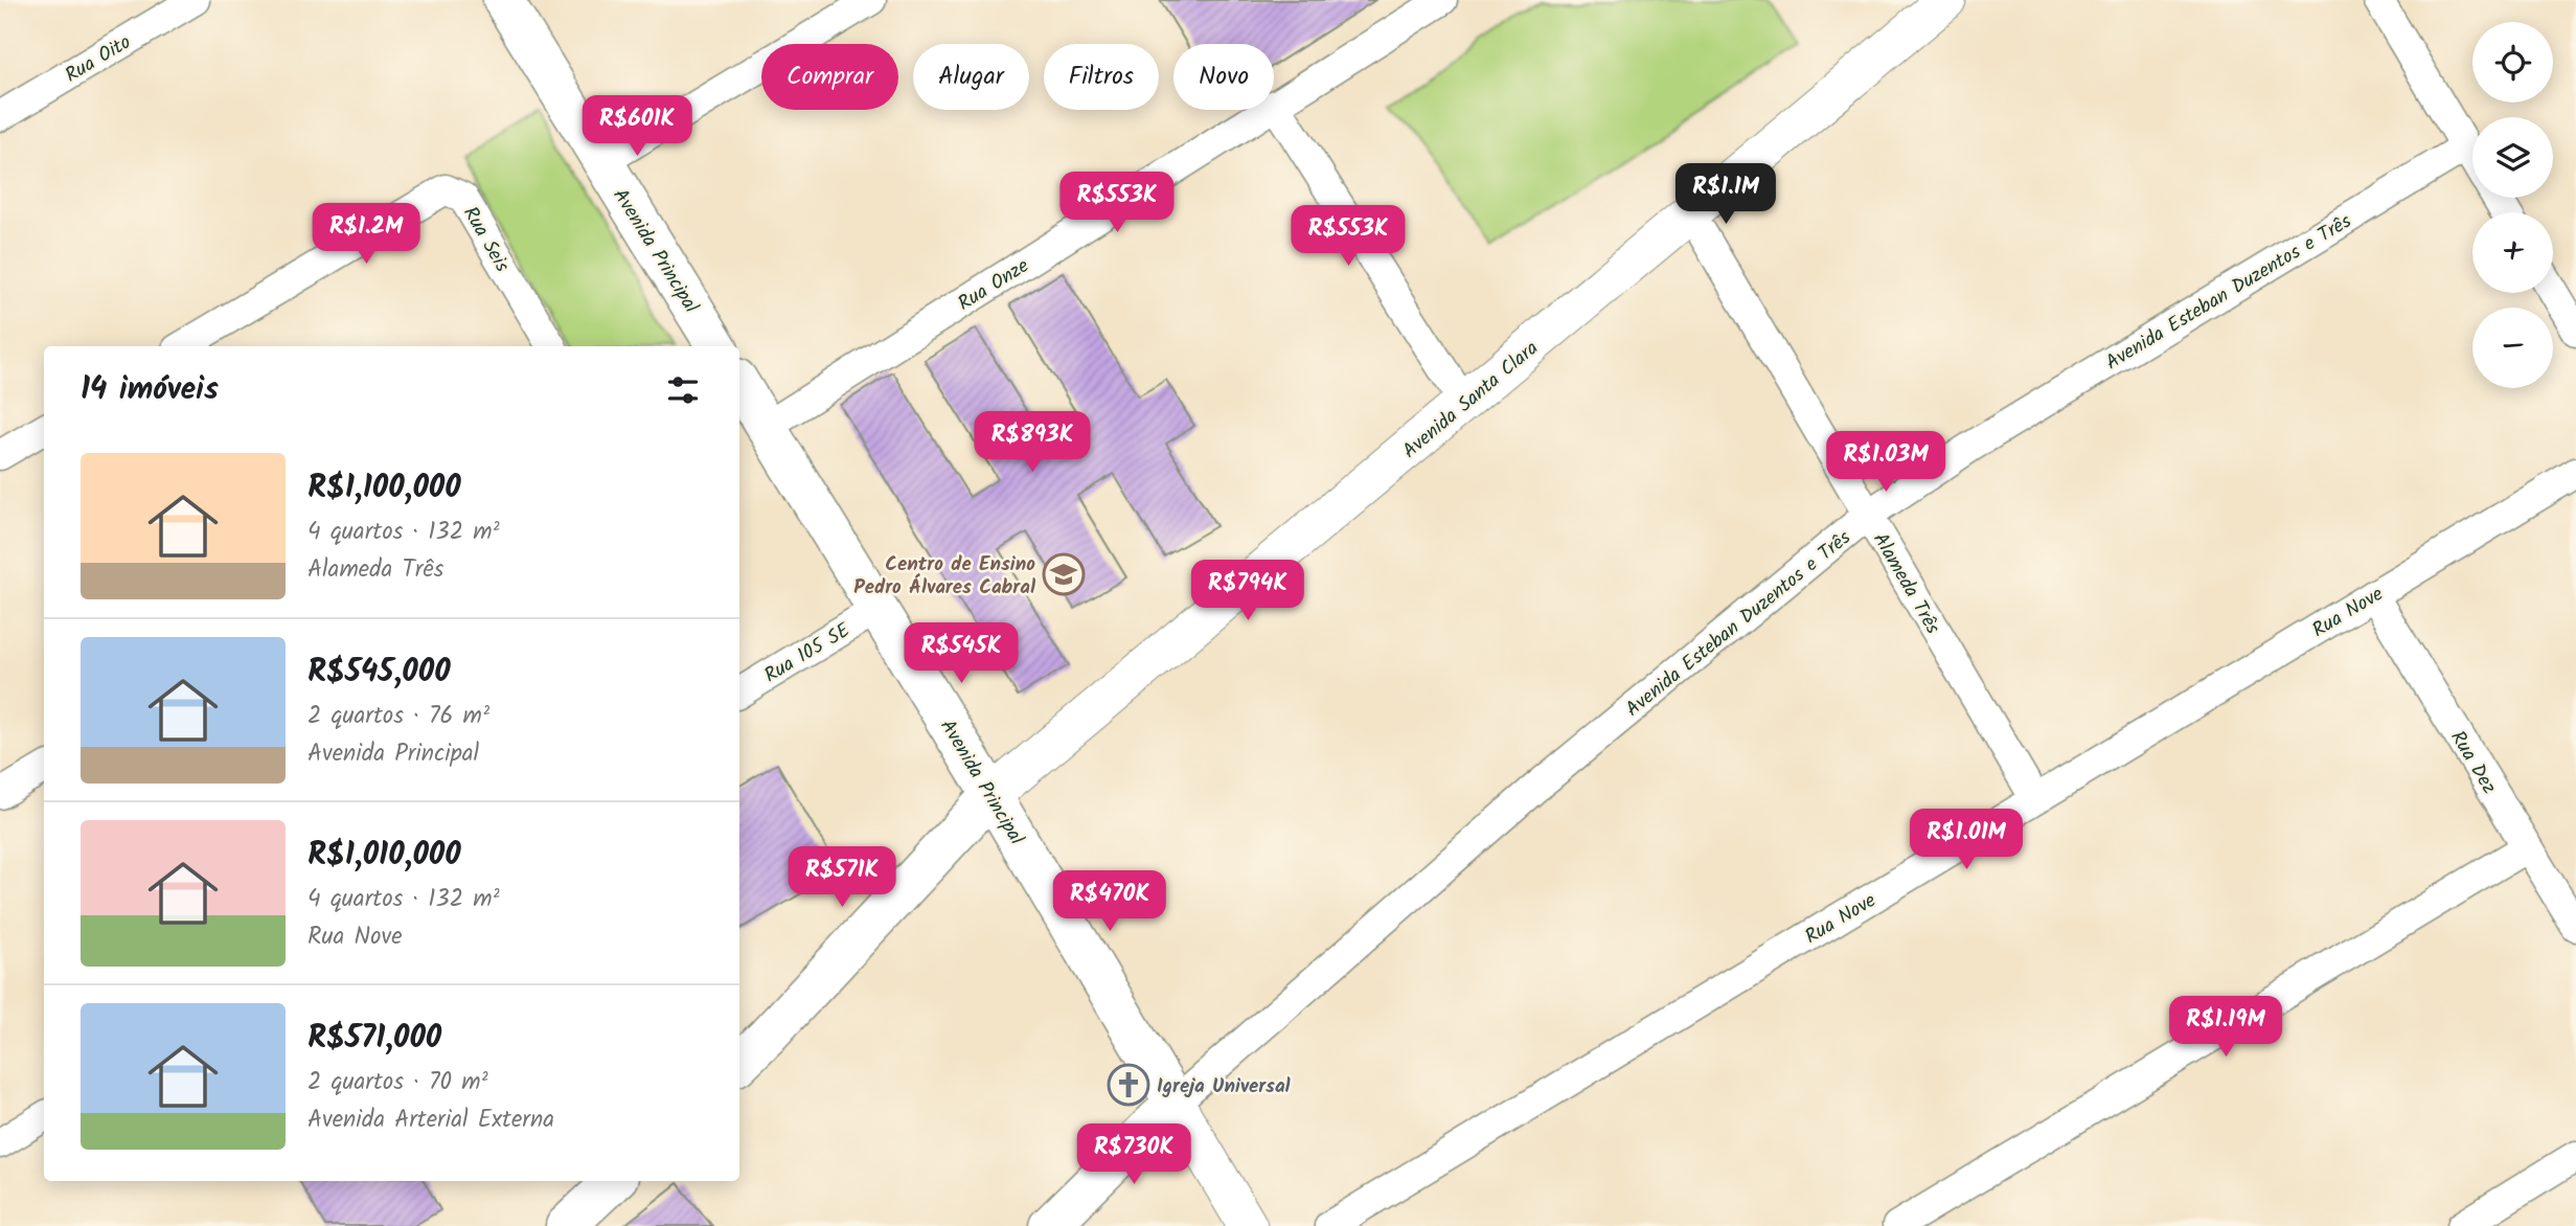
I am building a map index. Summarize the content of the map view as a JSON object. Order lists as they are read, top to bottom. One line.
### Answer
{"streets":{"main road":["Avenida Principal"],"street":["Rua Oito","Rua Seis","Rua Onze","Avenida Esteban Duzentos e Três","Avenida Santa Clara","Alameda Três","Rua Nove","Rua 105 SE","Rua Dez"]},"crossings":[["Avenida Principal","Rua Onze"],["Avenida Principal","Avenida Esteban Duzentos e Três"],["Avenida Principal","Avenida Santa Clara"],["Avenida Principal","Rua 105 SE"],["Avenida Esteban Duzentos e Três","Alameda Três"],["Avenida Santa Clara","Alameda Três"],["Alameda Três","Rua Nove"],["Rua Nove","Rua Dez"]],"places":{"school or university":["Centro de Ensino Pedro Álvares Cabral"],"church":["Igreja Universal"]},"page":{"map_buttons":["+","−"],"chip":["Comprar","Alugar","Filtros","Novo"],"price":["R$601K","R$1.1M","R$553K","R$1.2M","R$553K","R$893K","R$1.03M","R$794K","R$545K","R$1.01M","R$571K","R$470K","R$1.19M","R$730K"],"heading":"14 imóveis","list":[{"name":"R$1,100,000","note":"4 quartos · 132 m² · Alameda Três"},{"name":"R$545,000","note":"2 quartos · 76 m² · Avenida Principal"},{"name":"R$1,010,000","note":"4 quartos · 132 m² · Rua Nove"},{"name":"R$571,000","note":"2 quartos · 70 m² · Avenida Arterial Externa"}]}}
